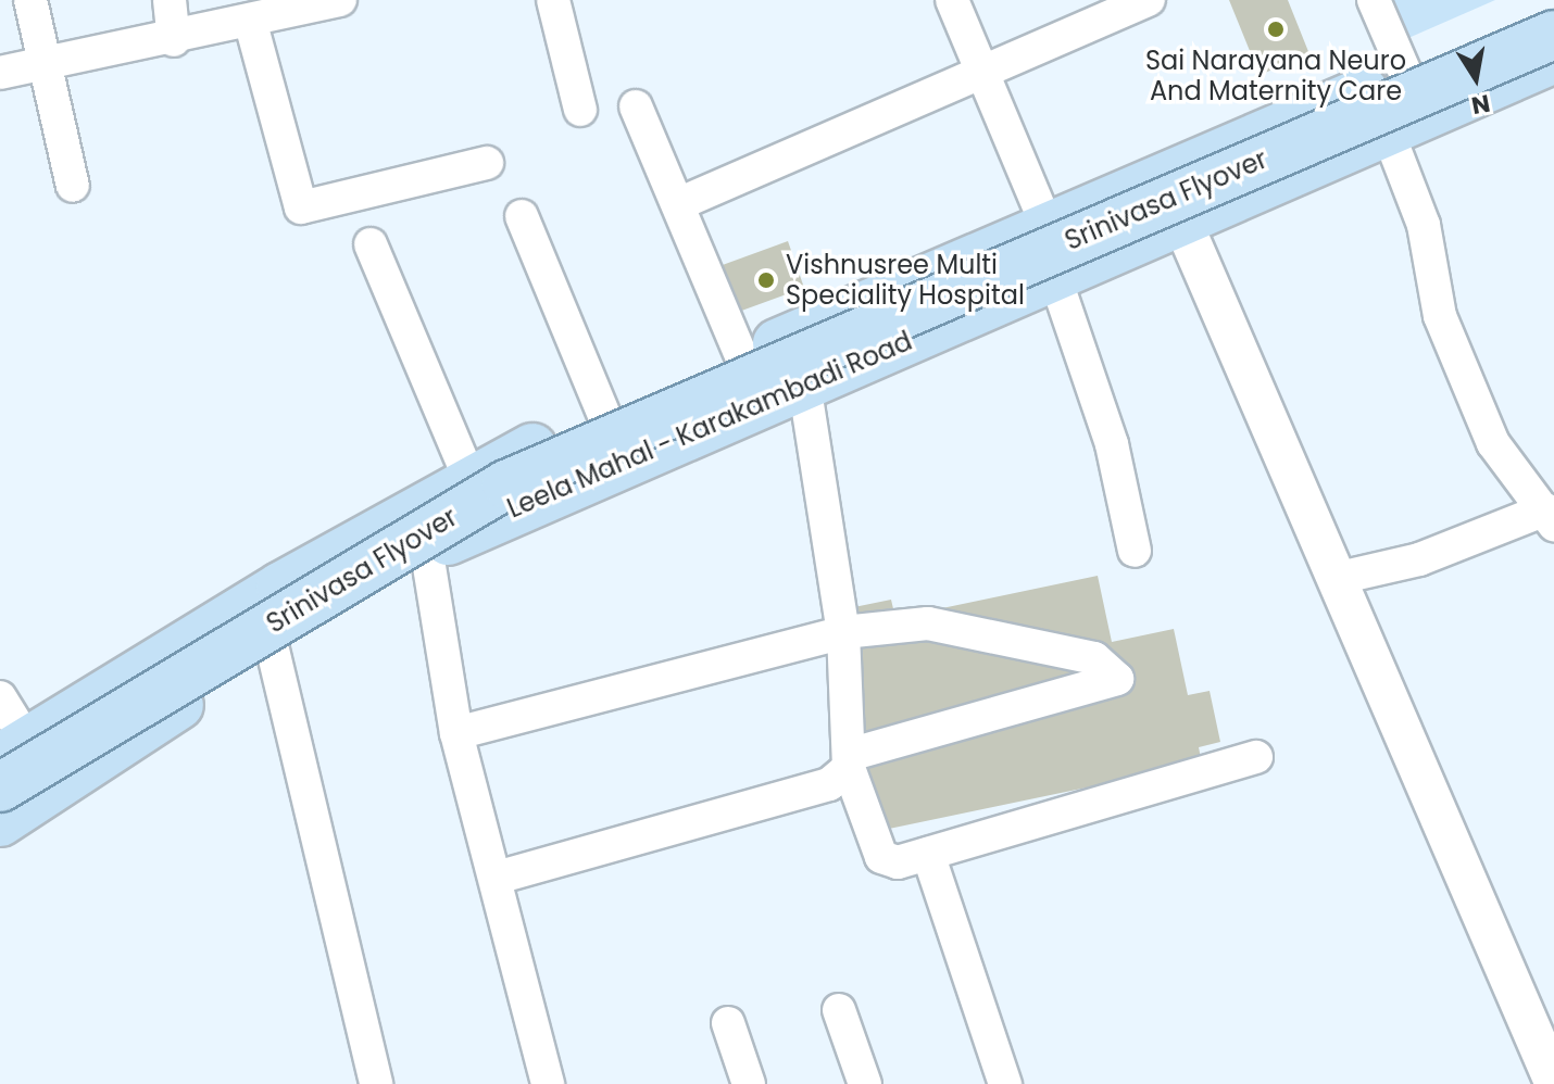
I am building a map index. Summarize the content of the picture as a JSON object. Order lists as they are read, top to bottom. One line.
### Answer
{"streets":{"main road":["Srinivasa Flyover","Leela Mahal - Karakambadi Road"]},"places":["Sai Narayana Neuro And Maternity Care","Vishnusree Multi Speciality Hospital"],"north":"bottom"}
